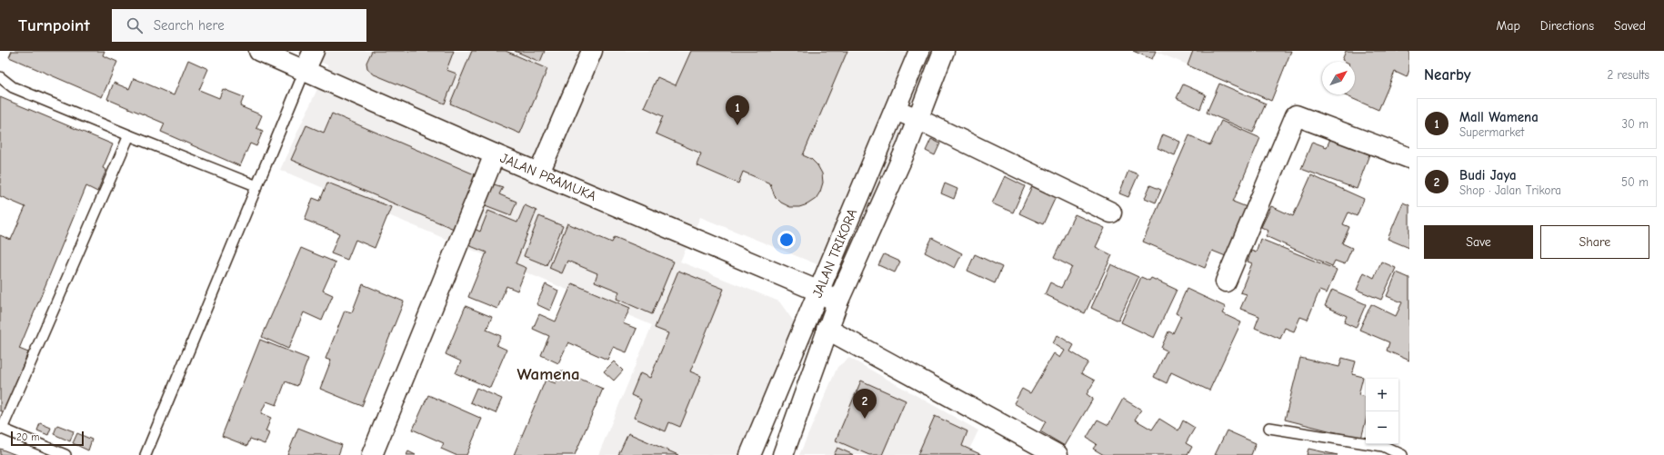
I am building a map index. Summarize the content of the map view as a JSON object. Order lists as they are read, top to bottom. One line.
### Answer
{"streets":{"main road":["JALAN PRAMUKA","JALAN TRIKORA"]},"crossings":[["JALAN PRAMUKA","JALAN TRIKORA"]],"districts":["Wamena"],"scale_bar":"20 m","north":"top right","page":{"header":"Turnpoint","search":"Search here","nav":["Map","Directions","Saved"],"heading":["Nearby","2 results"],"pins":["1","2"],"list":[{"mark":"1","name":"Mall Wamena","note":"Supermarket","value":"30 m"},{"mark":"2","name":"Budi Jaya","note":"Shop · Jalan Trikora","value":"50 m"}],"buttons":["Save","Share"],"map_buttons":["+","−"],"scale":"20 m"}}
